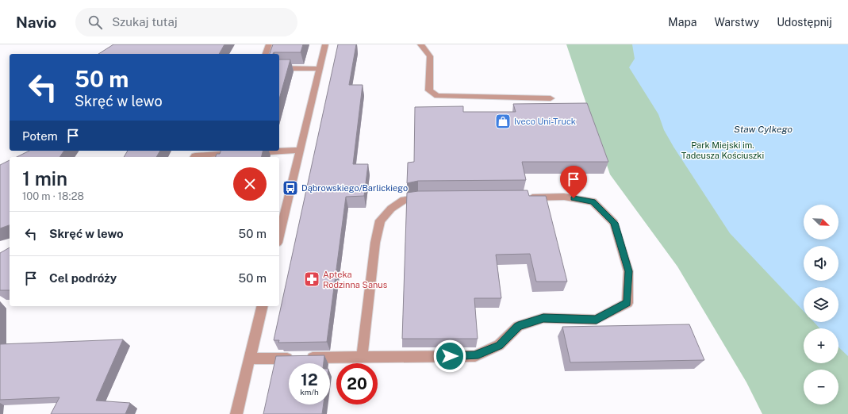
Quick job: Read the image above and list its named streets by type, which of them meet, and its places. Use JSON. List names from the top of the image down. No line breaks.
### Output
{"water":["Staw Cylkego"],"parks":["Park Miejski im. Tadeusza Kościuszki"],"places":{"shop":["Iveco Uni-Truck"],"bus stop":["Dąbrowskiego/Barlickiego"],"pharmacy":["Apteka Rodzinna Sanus"]},"north":"bottom right","page":{"header":"Navio","search":"Szukaj tutaj","nav":["Mapa","Warstwy","Udostępnij"],"turn":["50 m","Skręć w lewo"],"then":"Potem","heading":["1 min","100 m · 18:28"],"map_buttons":["+","−"],"list":[{"name":"Skręć w lewo","value":"50 m"},{"name":"Cel podróży","value":"50 m"}],"speed":"12 km/h","limit":"20"}}
